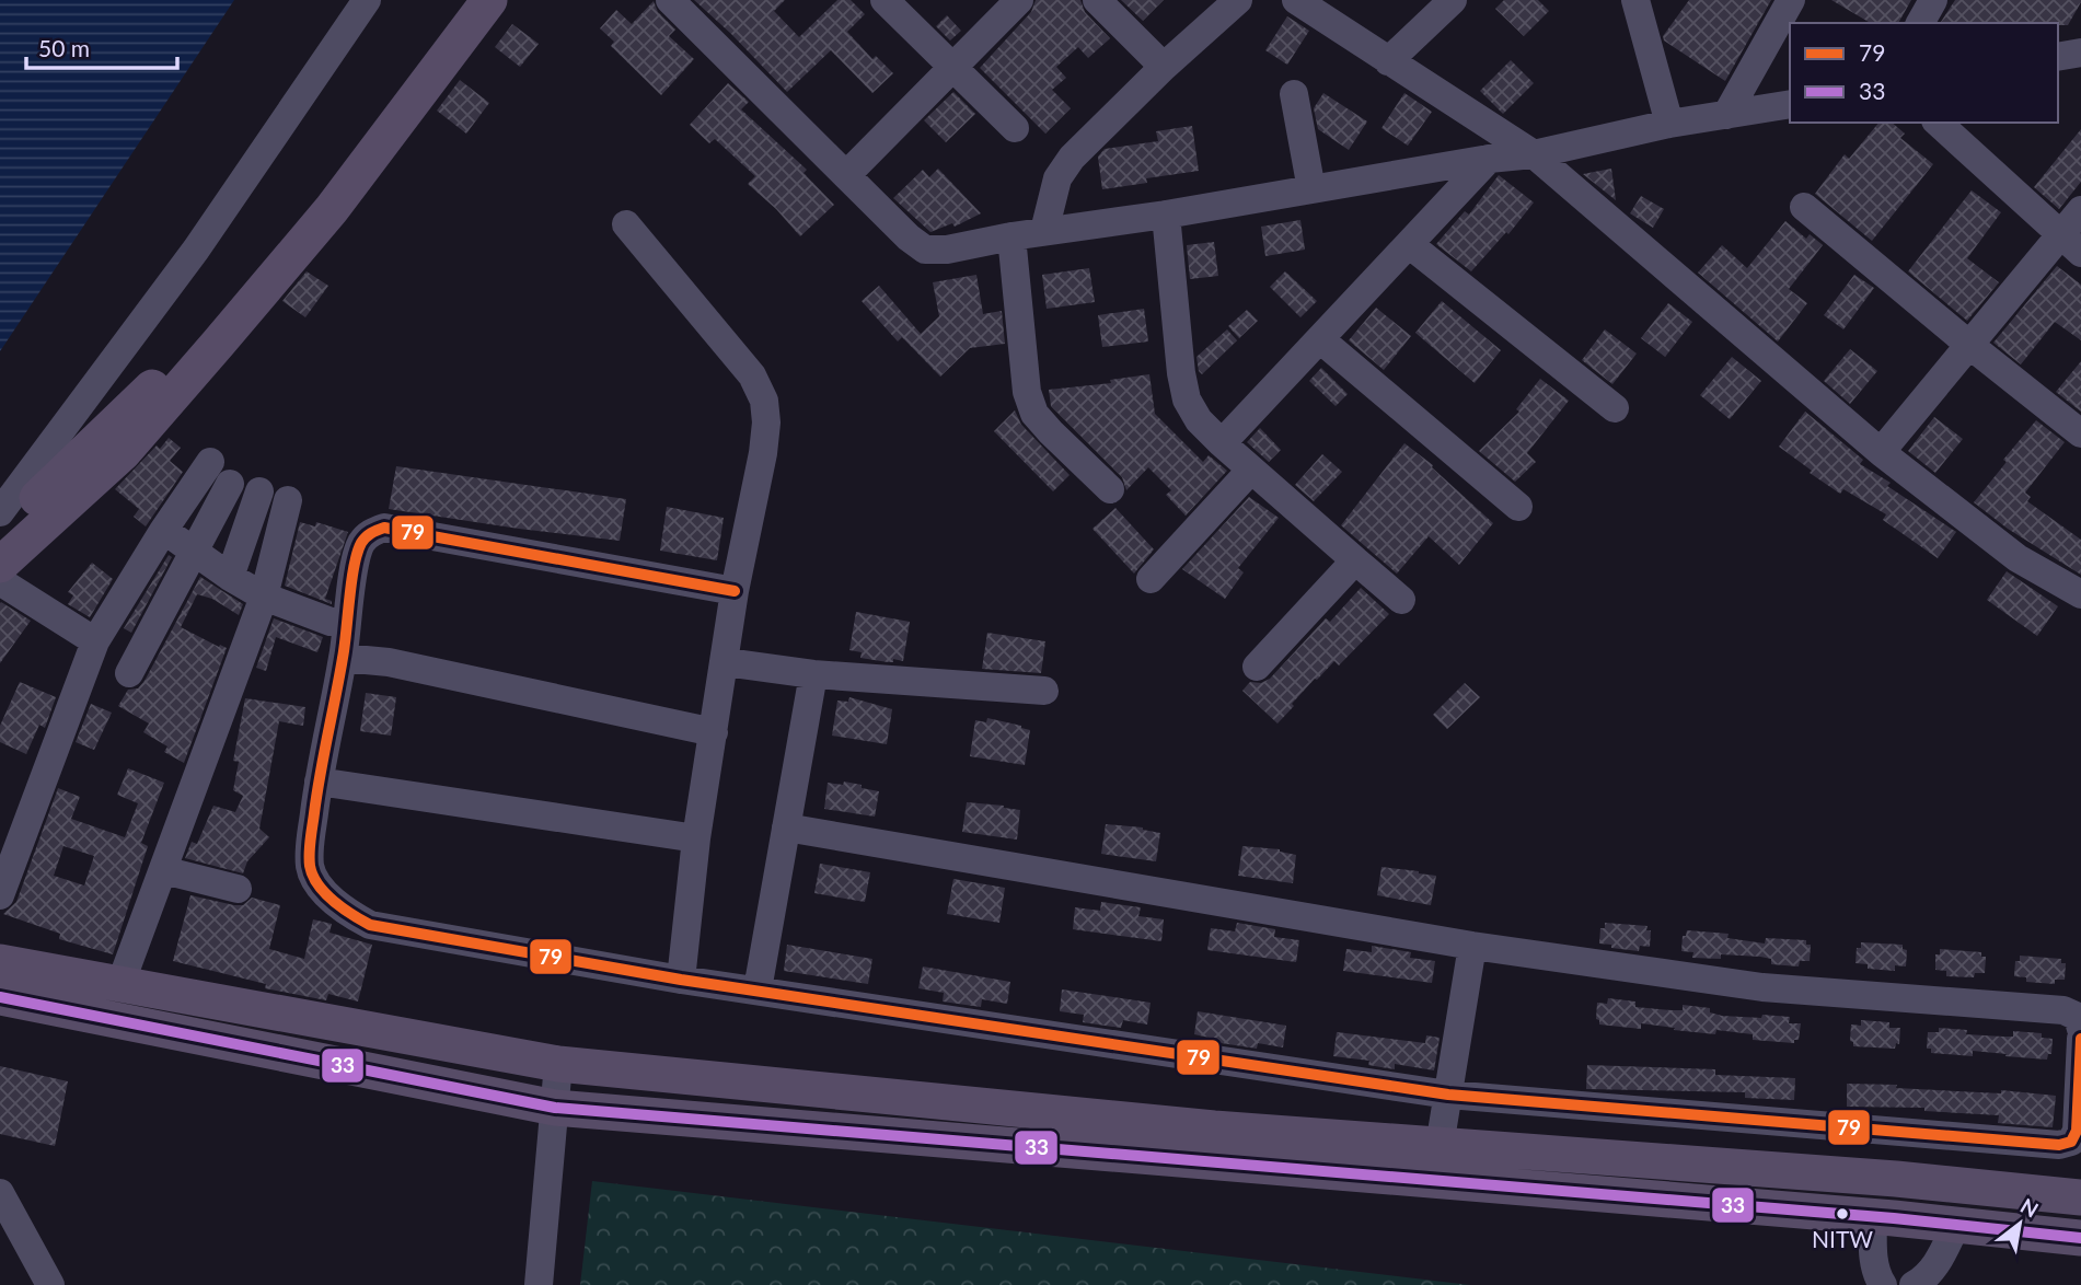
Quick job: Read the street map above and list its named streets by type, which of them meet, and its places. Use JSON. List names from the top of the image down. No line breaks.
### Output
{"places":["NITW"],"lines":["transit line 79","transit line 33"],"legend":["79","33"],"scale_bar":"50 m","north":"top right"}
